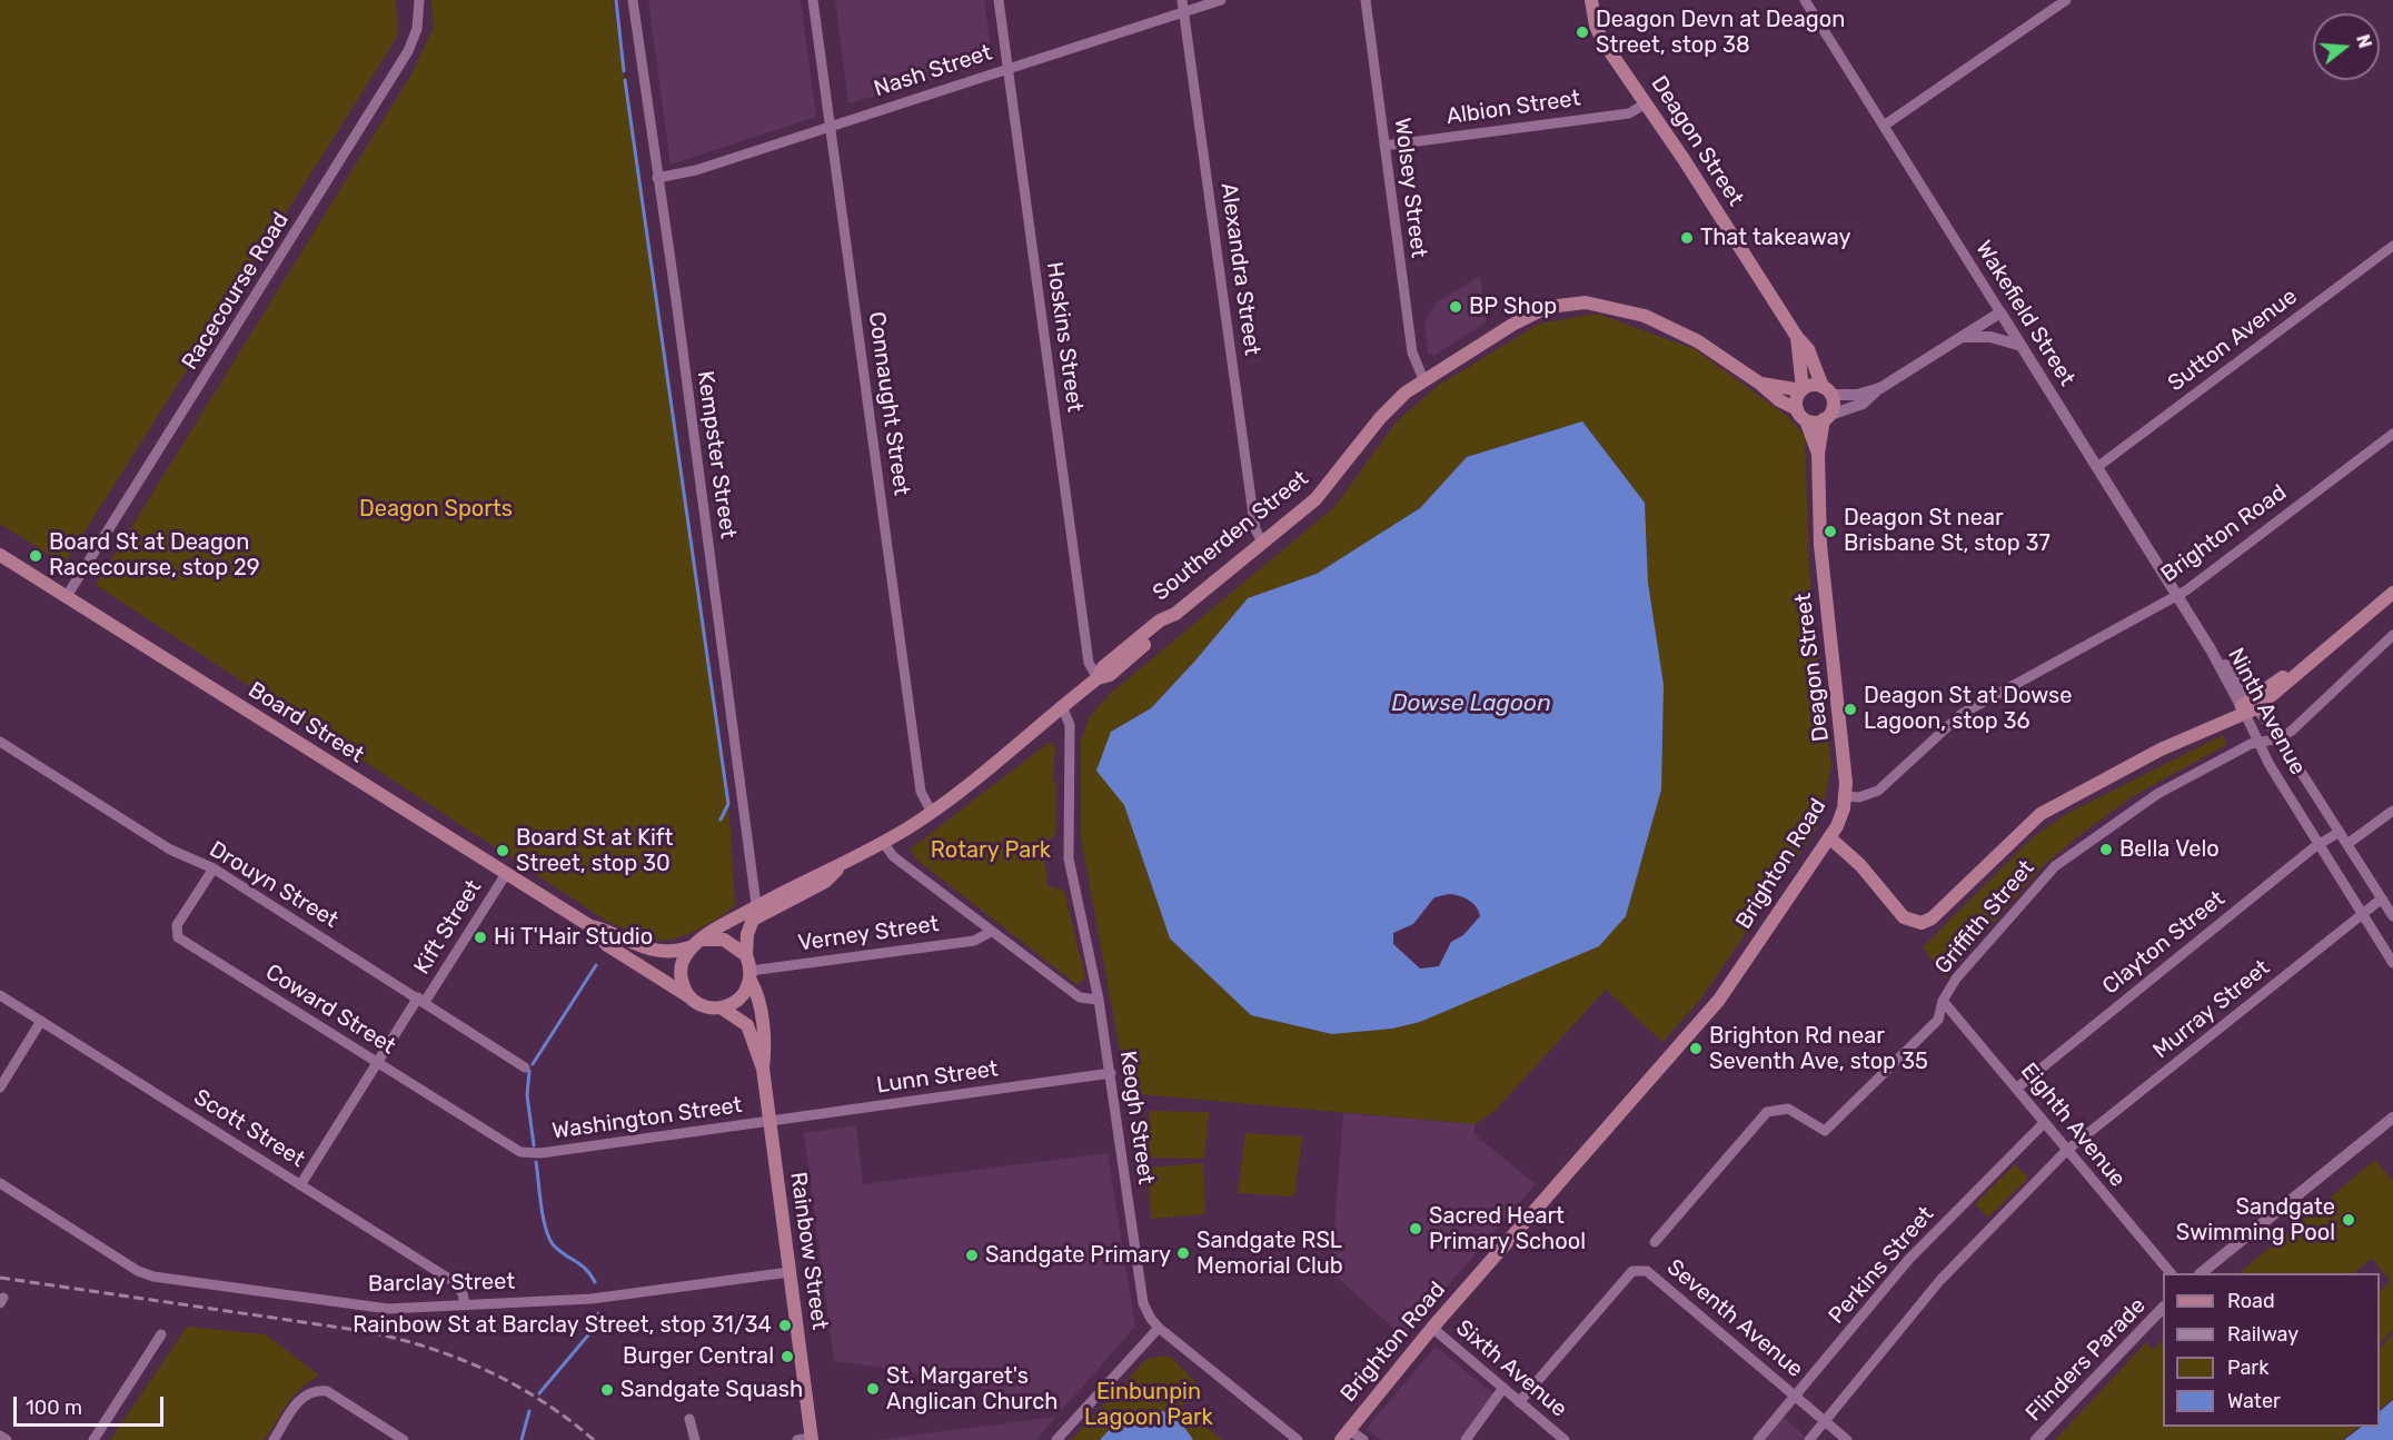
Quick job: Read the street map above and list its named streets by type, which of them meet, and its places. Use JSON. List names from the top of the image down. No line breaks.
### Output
{"streets":{"main road":["Deagon Street","Brighton Road","Southerden Street","Board Street","Rainbow Street"],"street":["Nash Street","Albion Street","Wolsey Street","Alexandra Street","Racecourse Road","Wakefield Street","Hoskins Street","Sutton Avenue","Connaught Street","Kempster Street","Ninth Avenue","Drouyn Street","Griffith Street","Kift Street","Verney Street","Clayton Street","Coward Street","Murray Street","Lunn Street","Keogh Street","Washington Street","Eighth Avenue","Scott Street","Perkins Street","Barclay Street","Seventh Avenue","Flinders Parade","Sixth Avenue"]},"crossings":[["Nash Street","Alexandra Street"],["Nash Street","Hoskins Street"],["Nash Street","Connaught Street"],["Nash Street","Kempster Street"],["Albion Street","Deagon Street"],["Albion Street","Wolsey Street"],["Deagon Street","Brighton Road"],["Deagon Street","Southerden Street"],["Wolsey Street","Southerden Street"],["Alexandra Street","Southerden Street"],["Racecourse Road","Board Street"],["Wakefield Street","Sutton Avenue"],["Wakefield Street","Brighton Road"],["Wakefield Street","Ninth Avenue"],["Hoskins Street","Southerden Street"],["Connaught Street","Southerden Street"],["Kempster Street","Southerden Street"],["Brighton Road","Sixth Avenue"],["Southerden Street","Board Street"],["Southerden Street","Verney Street"],["Southerden Street","Rainbow Street"],["Ninth Avenue","Griffith Street"],["Ninth Avenue","Clayton Street"],["Ninth Avenue","Murray Street"],["Board Street","Kift Street"],["Board Street","Verney Street"],["Board Street","Rainbow Street"],["Drouyn Street","Kift Street"],["Drouyn Street","Coward Street"],["Griffith Street","Eighth Avenue"],["Kift Street","Coward Street"],["Kift Street","Scott Street"],["Verney Street","Rainbow Street"],["Clayton Street","Eighth Avenue"],["Coward Street","Washington Street"],["Murray Street","Eighth Avenue"],["Lunn Street","Keogh Street"],["Lunn Street","Washington Street"],["Lunn Street","Rainbow Street"],["Washington Street","Rainbow Street"],["Eighth Avenue","Perkins Street"],["Scott Street","Barclay Street"],["Rainbow Street","Barclay Street"],["Perkins Street","Seventh Avenue"],["Seventh Avenue","Sixth Avenue"]],"water":["Dowse Lagoon"],"parks":["Deagon Sports","Rotary Park","Einbunpin Lagoon Park"],"places":["Deagon Devn at Deagon Street, stop 38","That takeaway","BP Shop","Deagon St near Brisbane St, stop 37","Board St at Deagon Racecourse, stop 29","Deagon St at Dowse Lagoon, stop 36","Bella Velo","Board St at Kift Street, stop 30","Hi T'Hair Studio","Brighton Rd near Seventh Ave, stop 35","Sandgate Swimming Pool","Sacred Heart Primary School","Sandgate RSL Memorial Club","Sandgate Primary","Rainbow St at Barclay Street, stop 31/34","Burger Central","St. Margaret's Anglican Church","Sandgate Squash"],"legend":["Road","Railway","Park","Water"],"scale_bar":"100 m","north":"right"}
